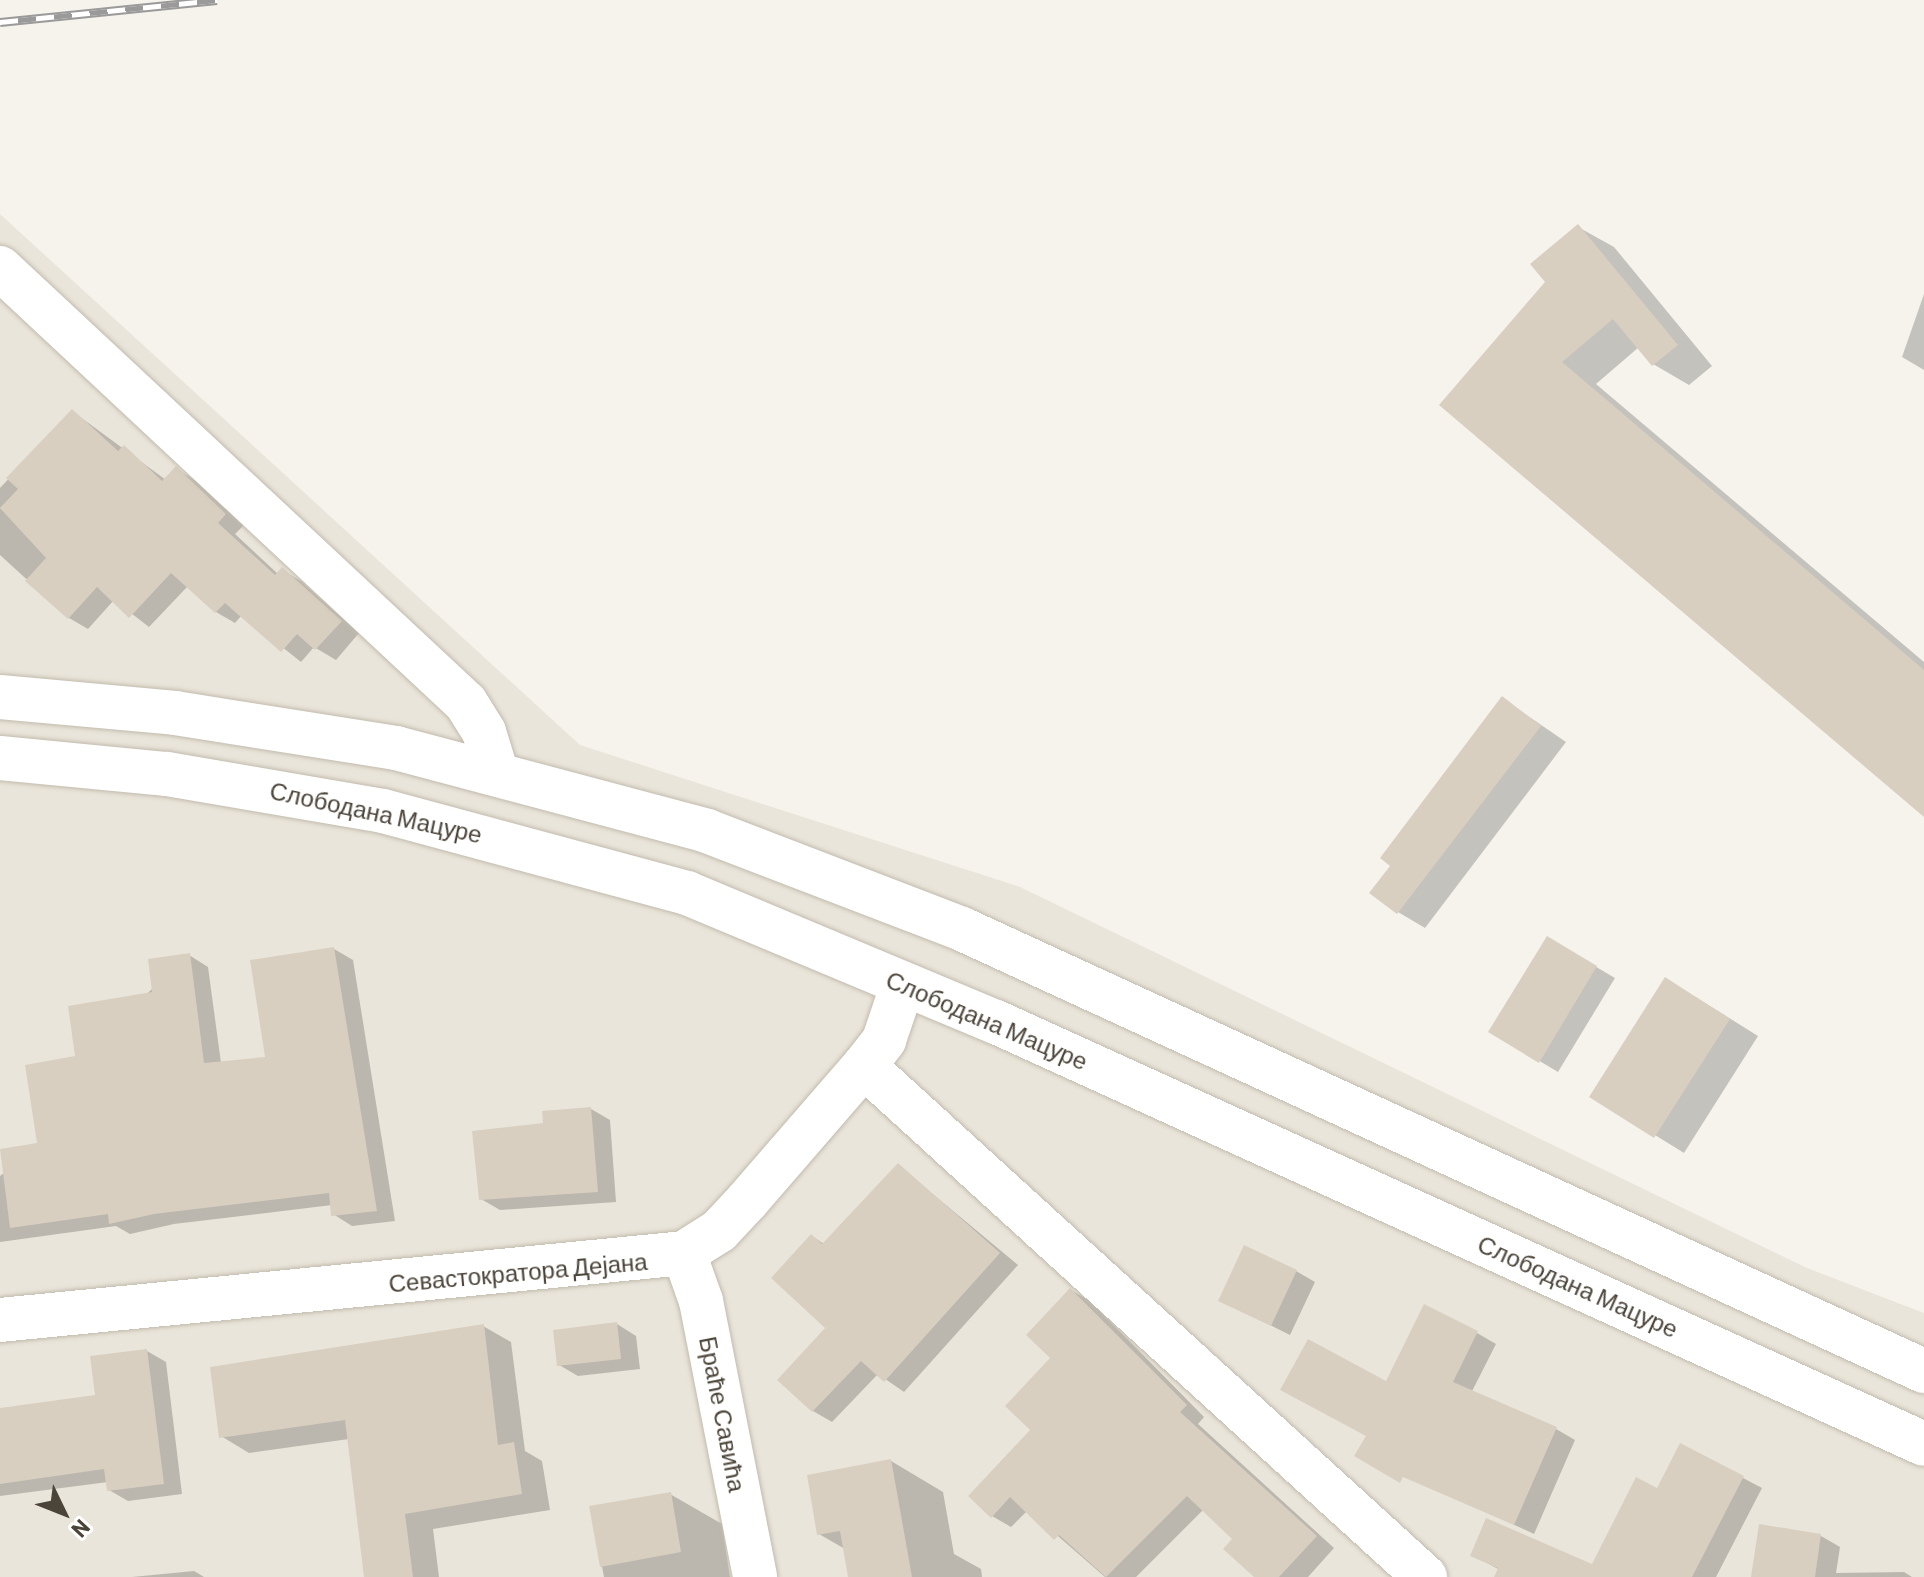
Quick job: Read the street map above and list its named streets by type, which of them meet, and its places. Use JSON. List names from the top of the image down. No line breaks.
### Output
{"streets":{"street":["Слободана Мацуре","Севастократора Дејана","Браће Савића"]},"crossings":[["Севастократора Дејана","Браће Савића"]],"north":"bottom right"}
